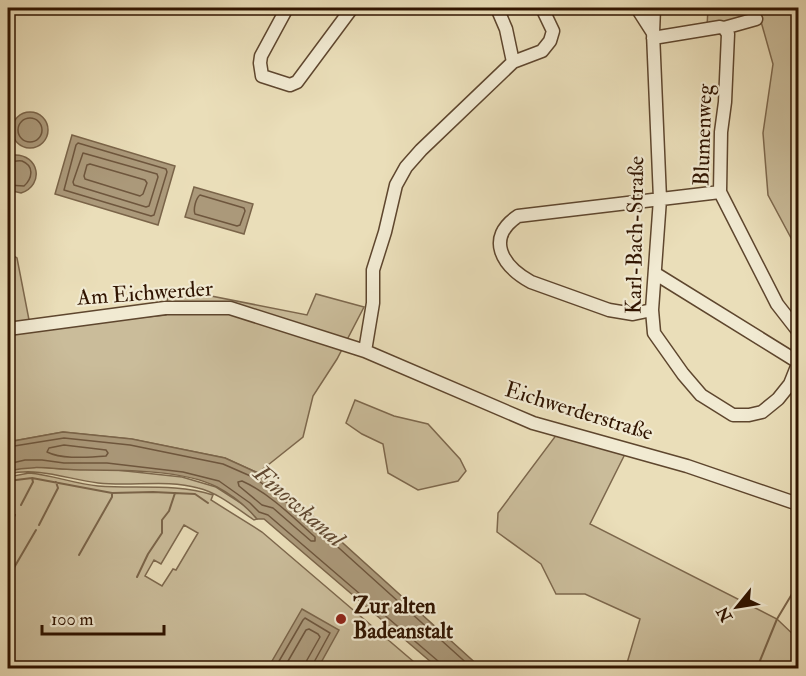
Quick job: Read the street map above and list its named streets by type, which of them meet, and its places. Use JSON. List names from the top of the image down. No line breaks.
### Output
{"streets":{"street":["Blumenweg","Karl-Bach-Straße","Am Eichwerder","Eichwerderstraße"]},"crossings":[["Am Eichwerder","Eichwerderstraße"]],"water":["Finowkanal"],"places":["Zur alten Badeanstalt"],"scale_bar":"100 m","north":"bottom left"}
